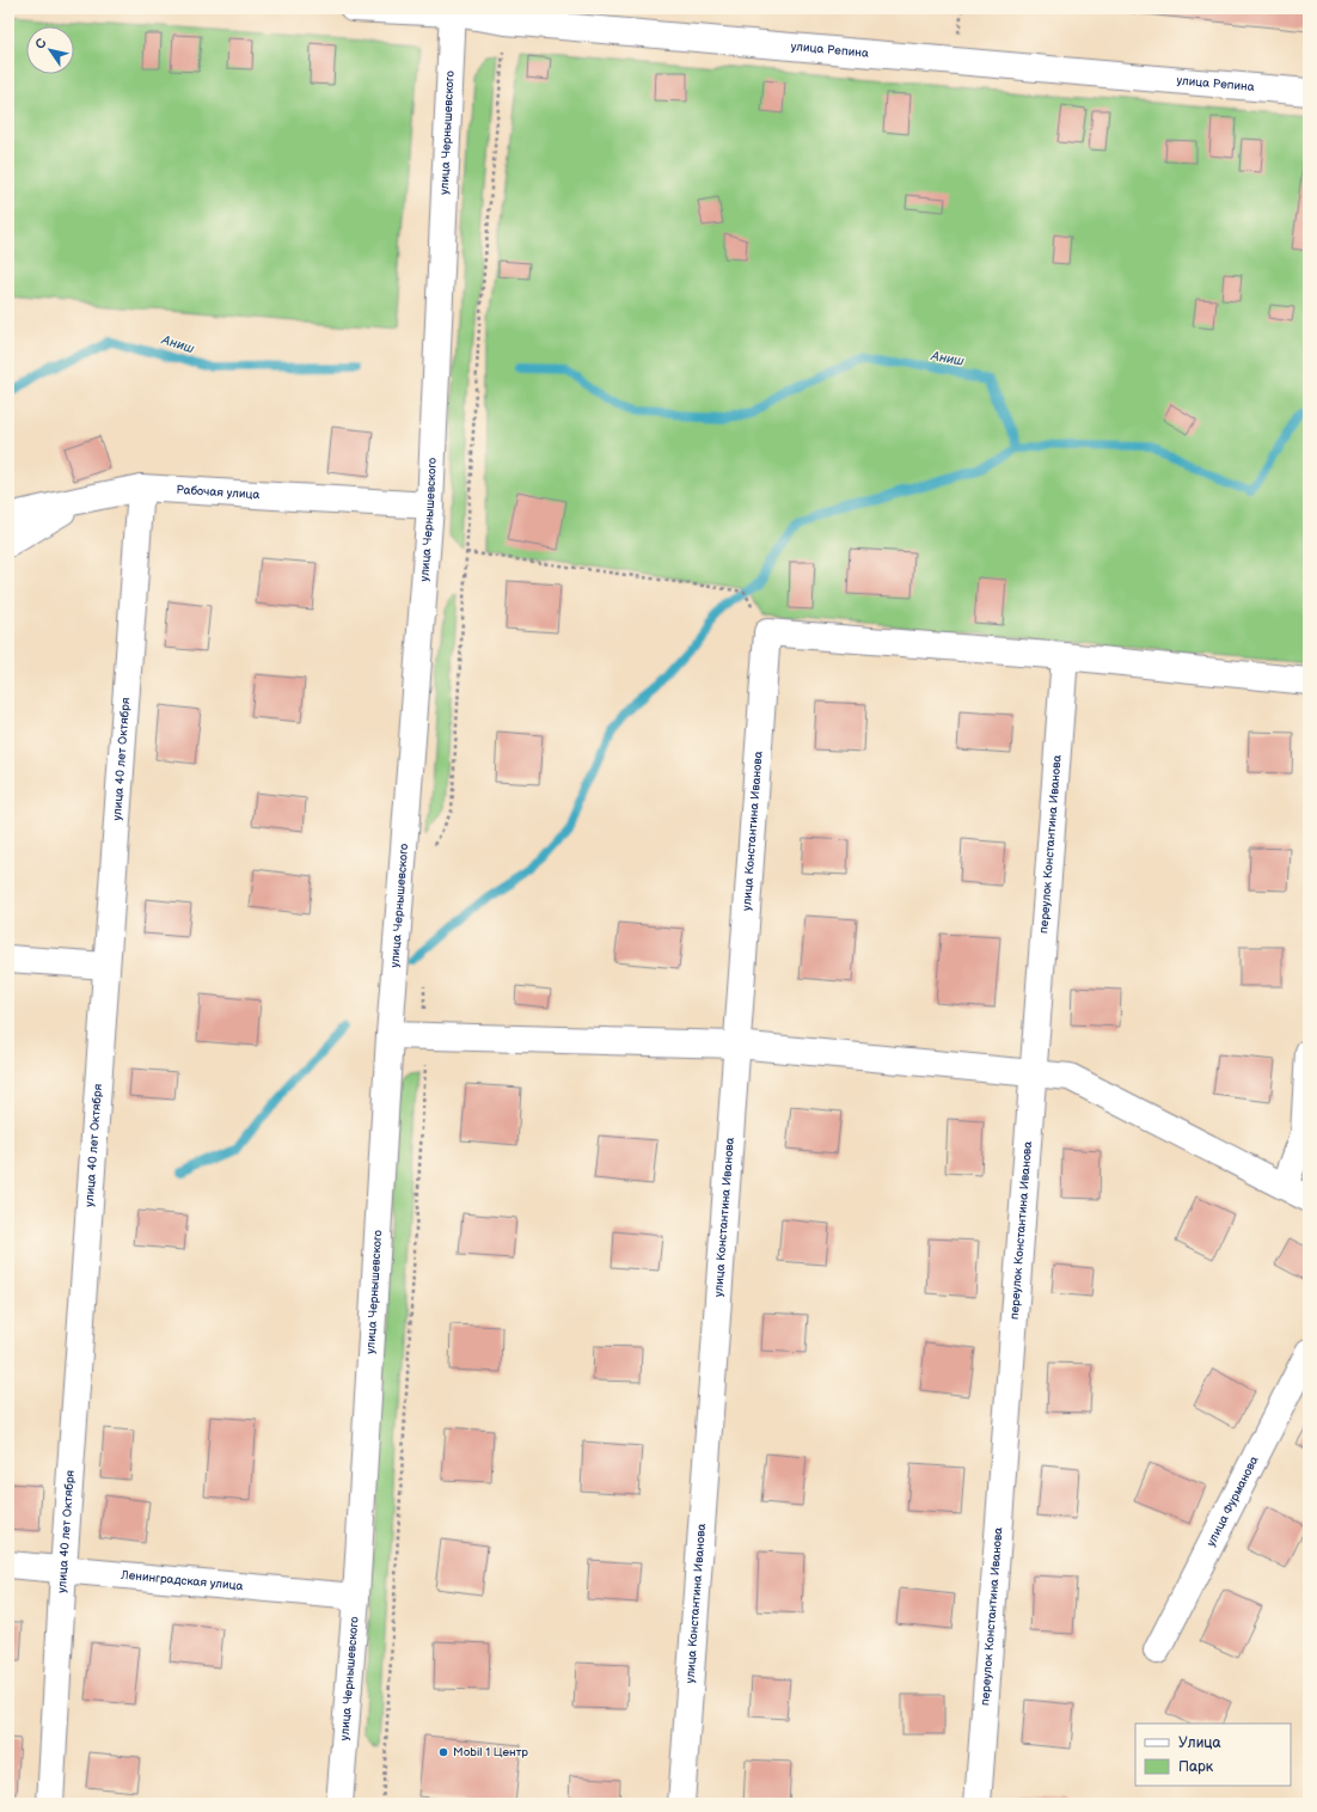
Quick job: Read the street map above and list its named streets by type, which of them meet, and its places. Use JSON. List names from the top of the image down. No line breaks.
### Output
{"streets":{"street":["улица Репина","улица Чернышевского","Рабочая улица","улица 40 лет Октября","улица Константина Иванова","переулок Константина Иванова","улица Фурманова","Ленинградская улица"]},"crossings":[["улица Репина","улица Чернышевского"],["улица Чернышевского","Рабочая улица"],["улица Чернышевского","Ленинградская улица"],["Рабочая улица","улица 40 лет Октября"],["улица 40 лет Октября","Ленинградская улица"],["улица Константина Иванова","переулок Константина Иванова"]],"water":["Аниш"],"places":["Mobil 1 Центр"],"legend":["Улица","Парк"],"north":"top left"}
